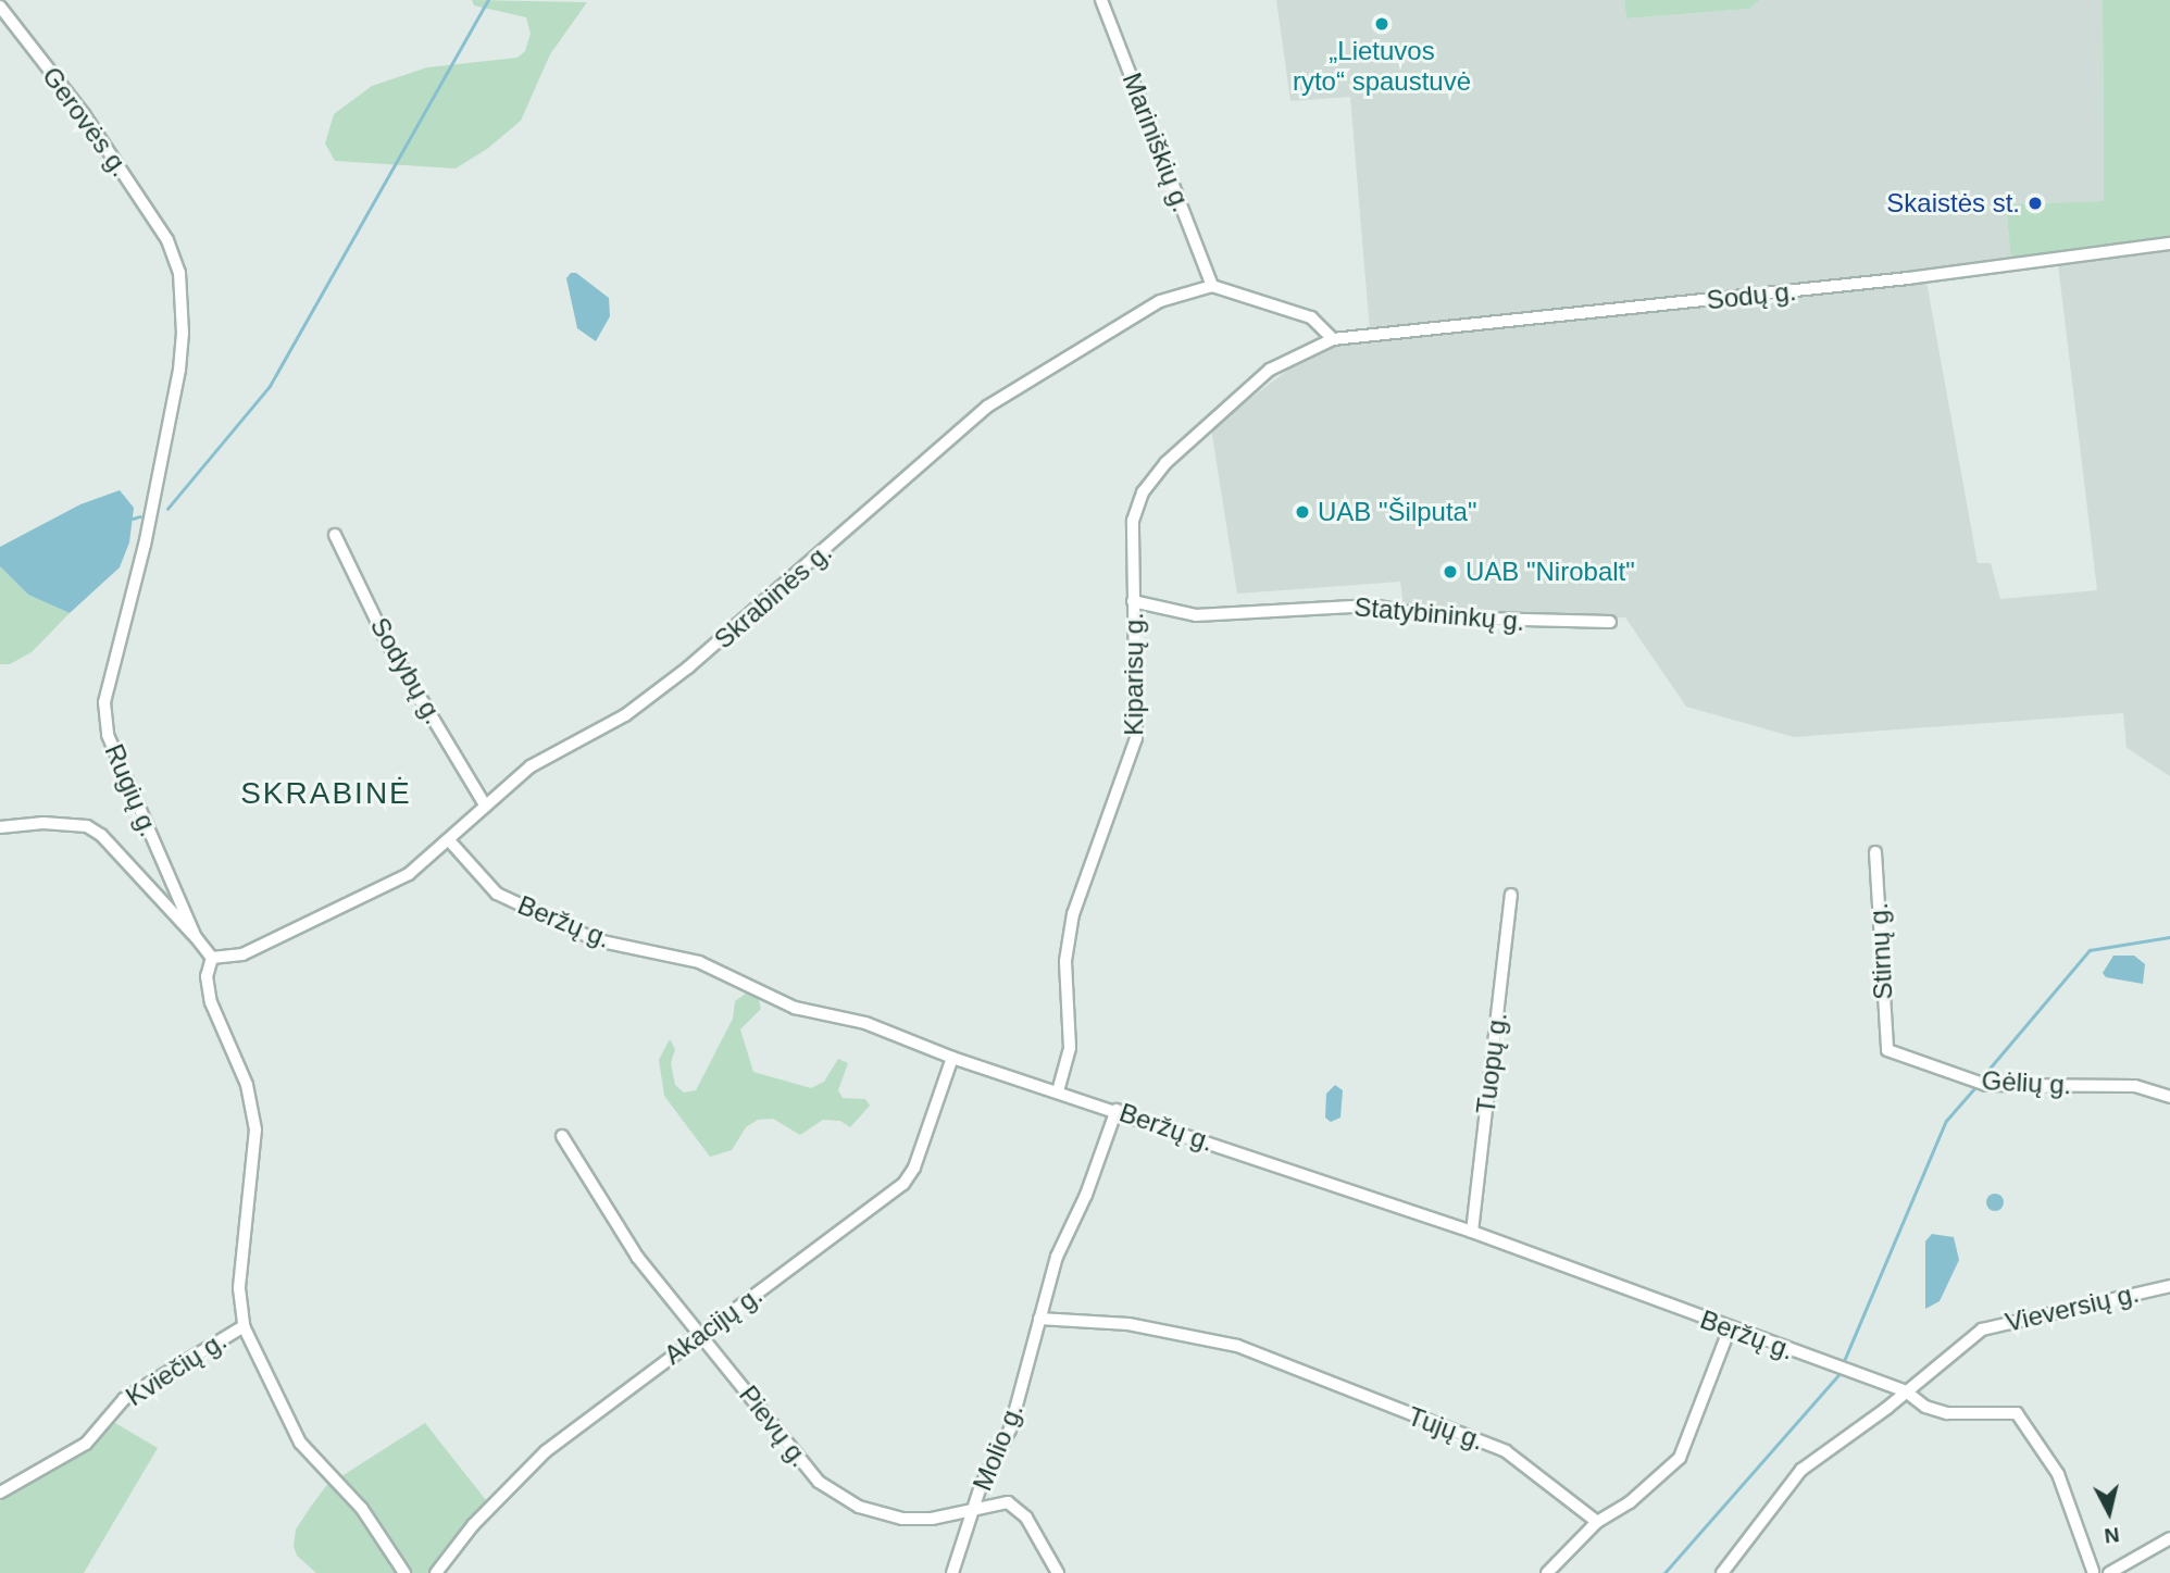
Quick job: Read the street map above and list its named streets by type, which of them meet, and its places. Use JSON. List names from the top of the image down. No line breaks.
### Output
{"streets":{"street":["Gerovės g.","Mariniškių g.","Sodų g.","Skrabinės g.","Statybininkų g.","Sodybų g.","Kiparisų g.","Rugių g.","Beržų g.","Stirnų g.","Tuopų g.","Gėlių g.","Vieversių g.","Akacijų g.","Kviečių g.","Pievų g.","Tujų g.","Molio g."]},"crossings":[["Gerovės g.","Rugių g."],["Mariniškių g.","Skrabinės g."],["Sodų g.","Kiparisų g."],["Skrabinės g.","Sodybų g."],["Skrabinės g.","Rugių g."],["Skrabinės g.","Beržų g."],["Statybininkų g.","Kiparisų g."],["Kiparisų g.","Beržų g."],["Beržų g.","Tuopų g."],["Beržų g.","Vieversių g."],["Beržų g.","Akacijų g."],["Beržų g.","Molio g."],["Stirnų g.","Gėlių g."],["Akacijų g.","Pievų g."],["Pievų g.","Molio g."],["Tujų g.","Molio g."]],"districts":["SKRABINĖ"],"places":["„Lietuvos ryto“ spaustuvė","Skaistės st.","UAB \"Šilputa\"","UAB \"Nirobalt\""],"north":"bottom"}
